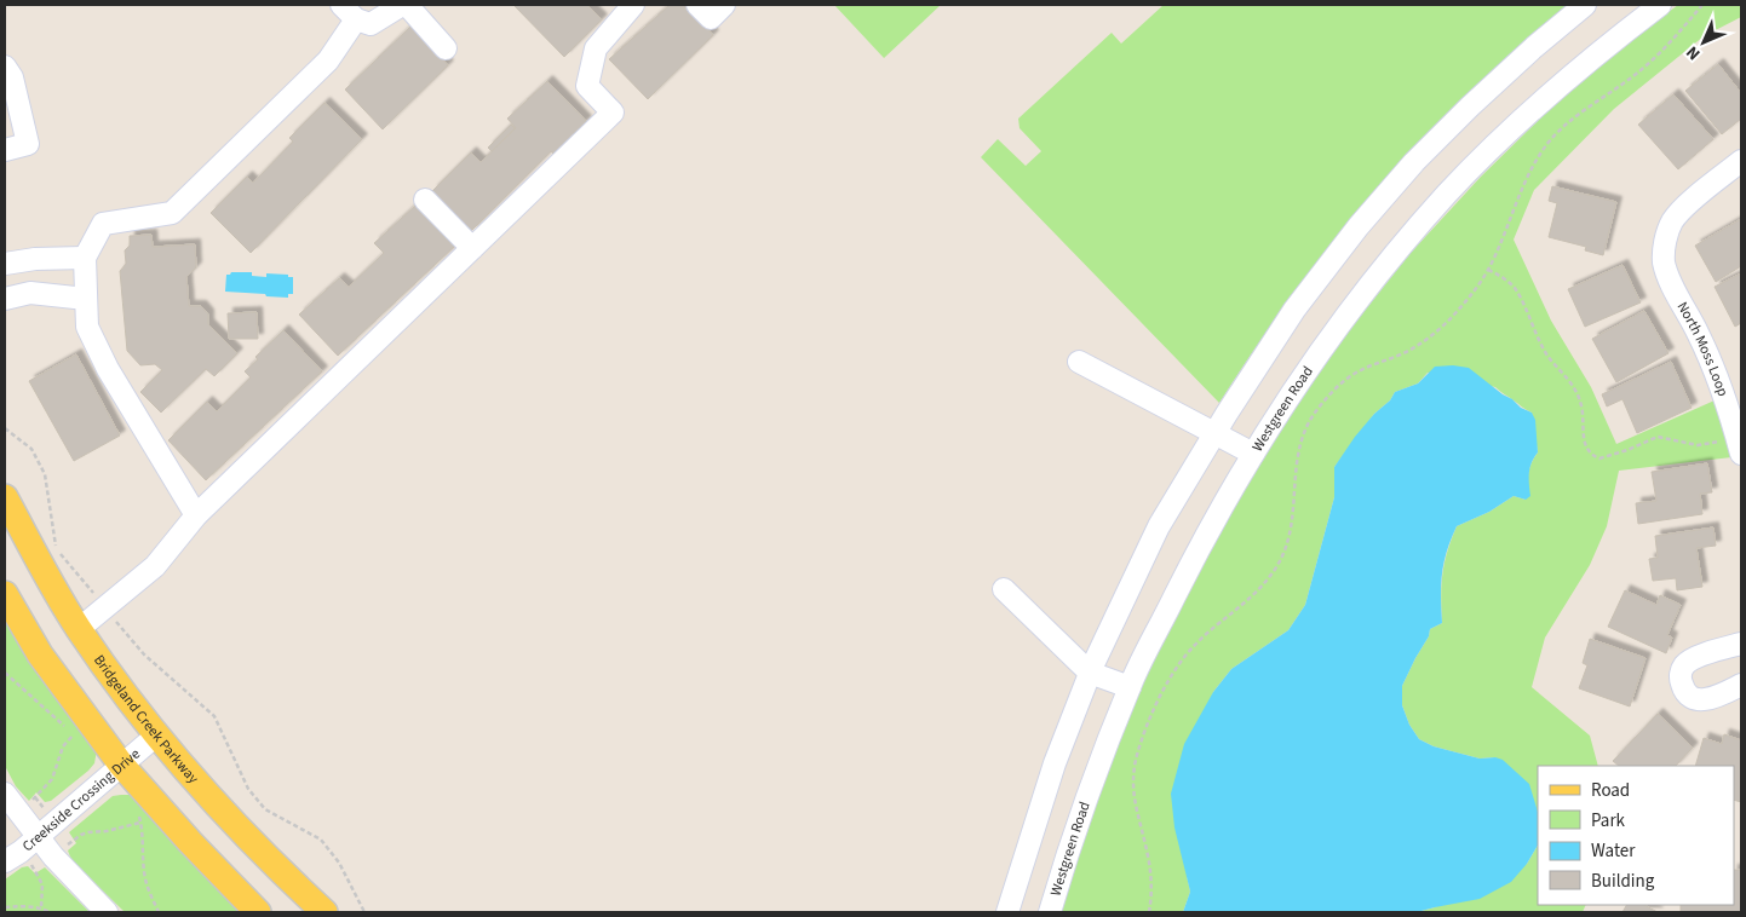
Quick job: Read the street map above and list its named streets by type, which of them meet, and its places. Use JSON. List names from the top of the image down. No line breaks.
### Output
{"streets":{"main road":["Bridgeland Creek Parkway"],"street":["North Moss Loop","Westgreen Road","Creekside Crossing Drive"]},"crossings":[["Bridgeland Creek Parkway","Creekside Crossing Drive"]],"legend":["Road","Park","Water","Building"],"north":"bottom left"}
